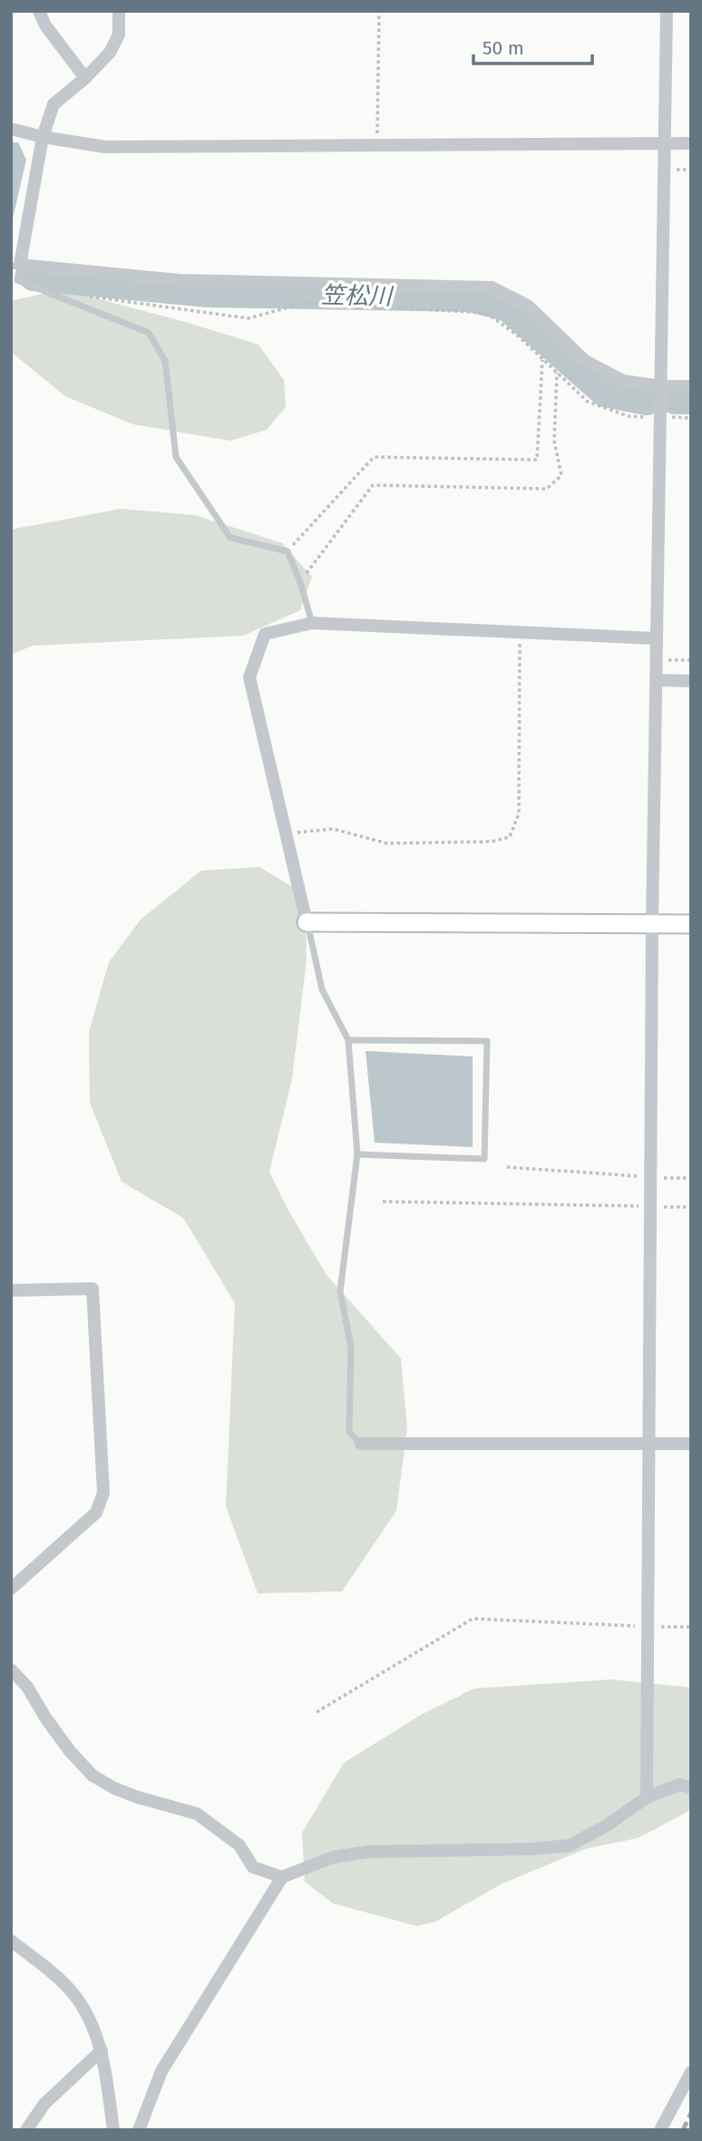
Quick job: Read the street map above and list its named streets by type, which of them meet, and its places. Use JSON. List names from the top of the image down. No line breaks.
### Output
{"water":["笠松川"],"scale_bar":"50 m"}
